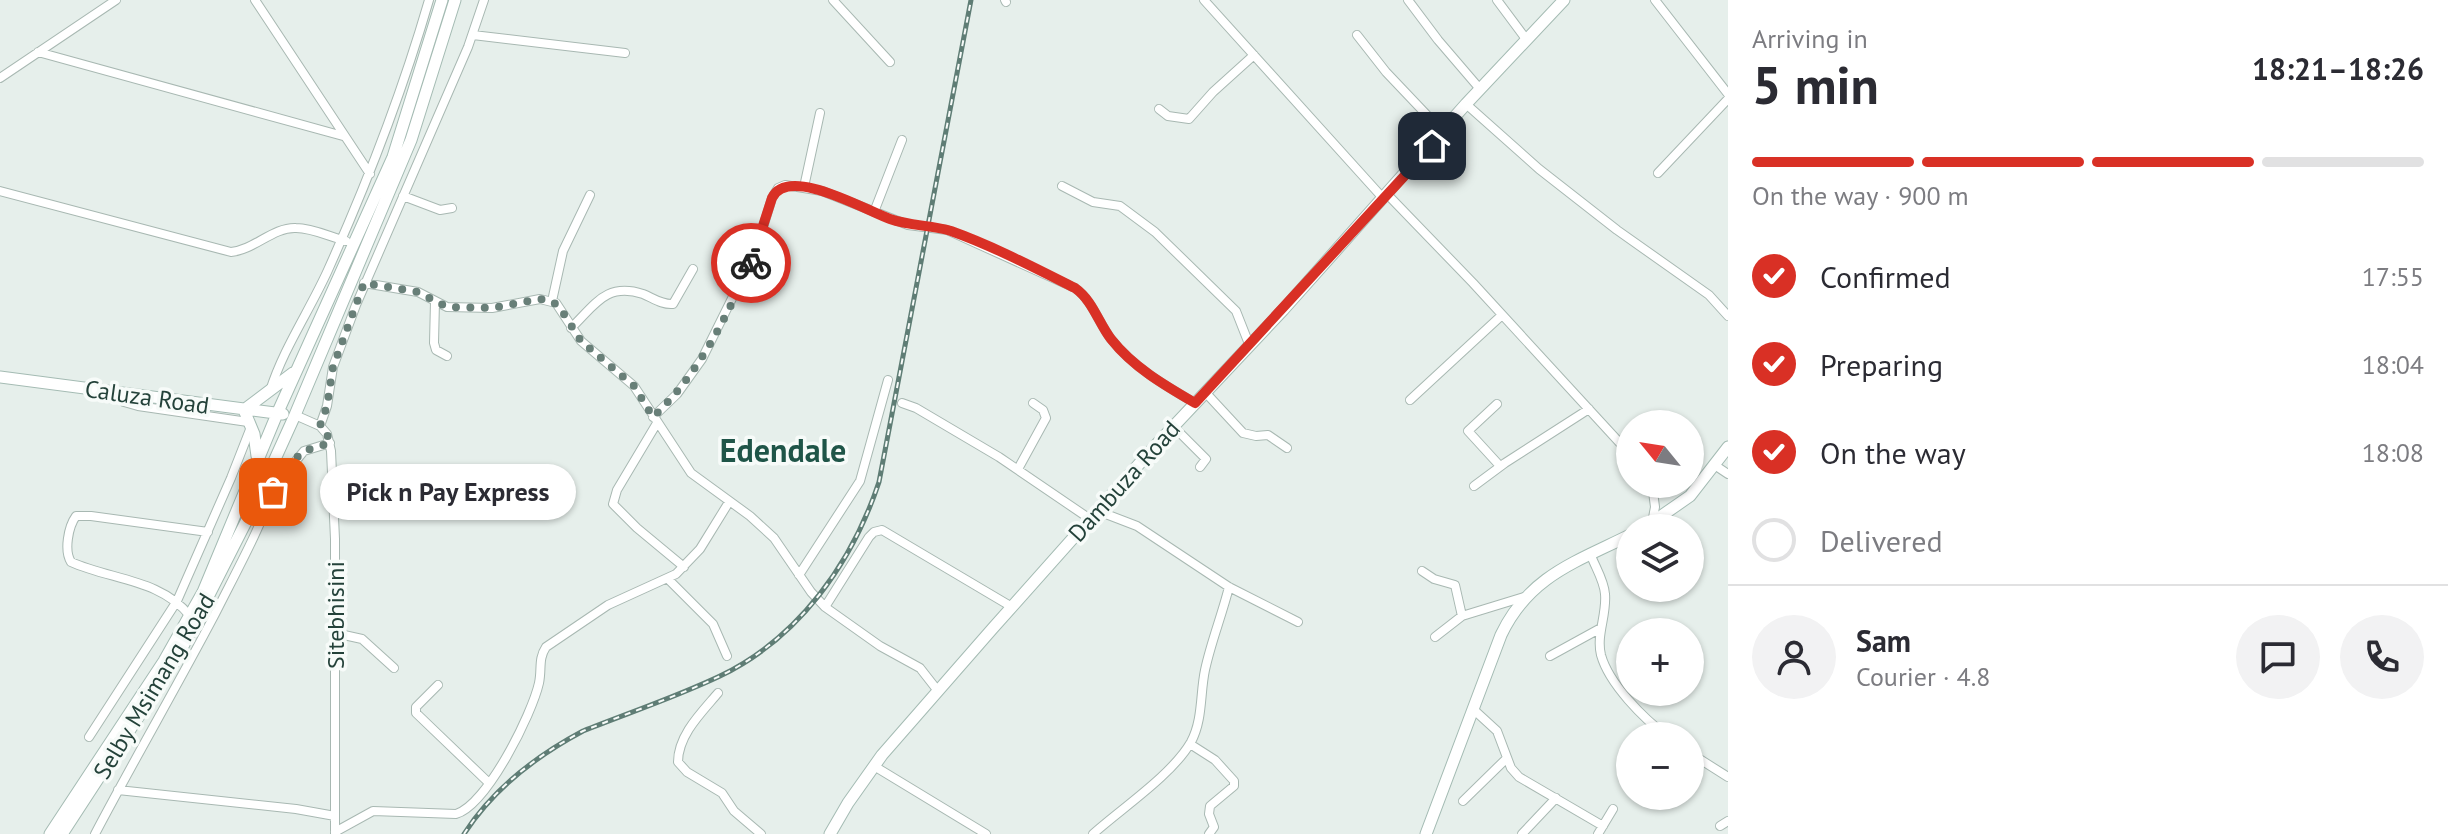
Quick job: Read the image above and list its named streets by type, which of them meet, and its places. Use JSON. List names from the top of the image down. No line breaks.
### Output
{"streets":{"main road":["Caluza Road","Dambuza Road","Selby Msimang Road"],"street":["Sitebhisini"]},"crossings":[["Caluza Road","Selby Msimang Road"]],"districts":["Edendale"],"places":["Pick n Pay Express"],"north":"top left","page":{"heading":["5 min","Arriving in","18:21–18:26"],"panel":["Sam","Courier · 4.8"],"bar":"On the way · 900 m","list":[["Confirmed","17:55"],["Preparing","18:04"],["On the way","18:08"],"Delivered"],"map_buttons":["+","−"],"bubble":"Pick n Pay Express"}}
